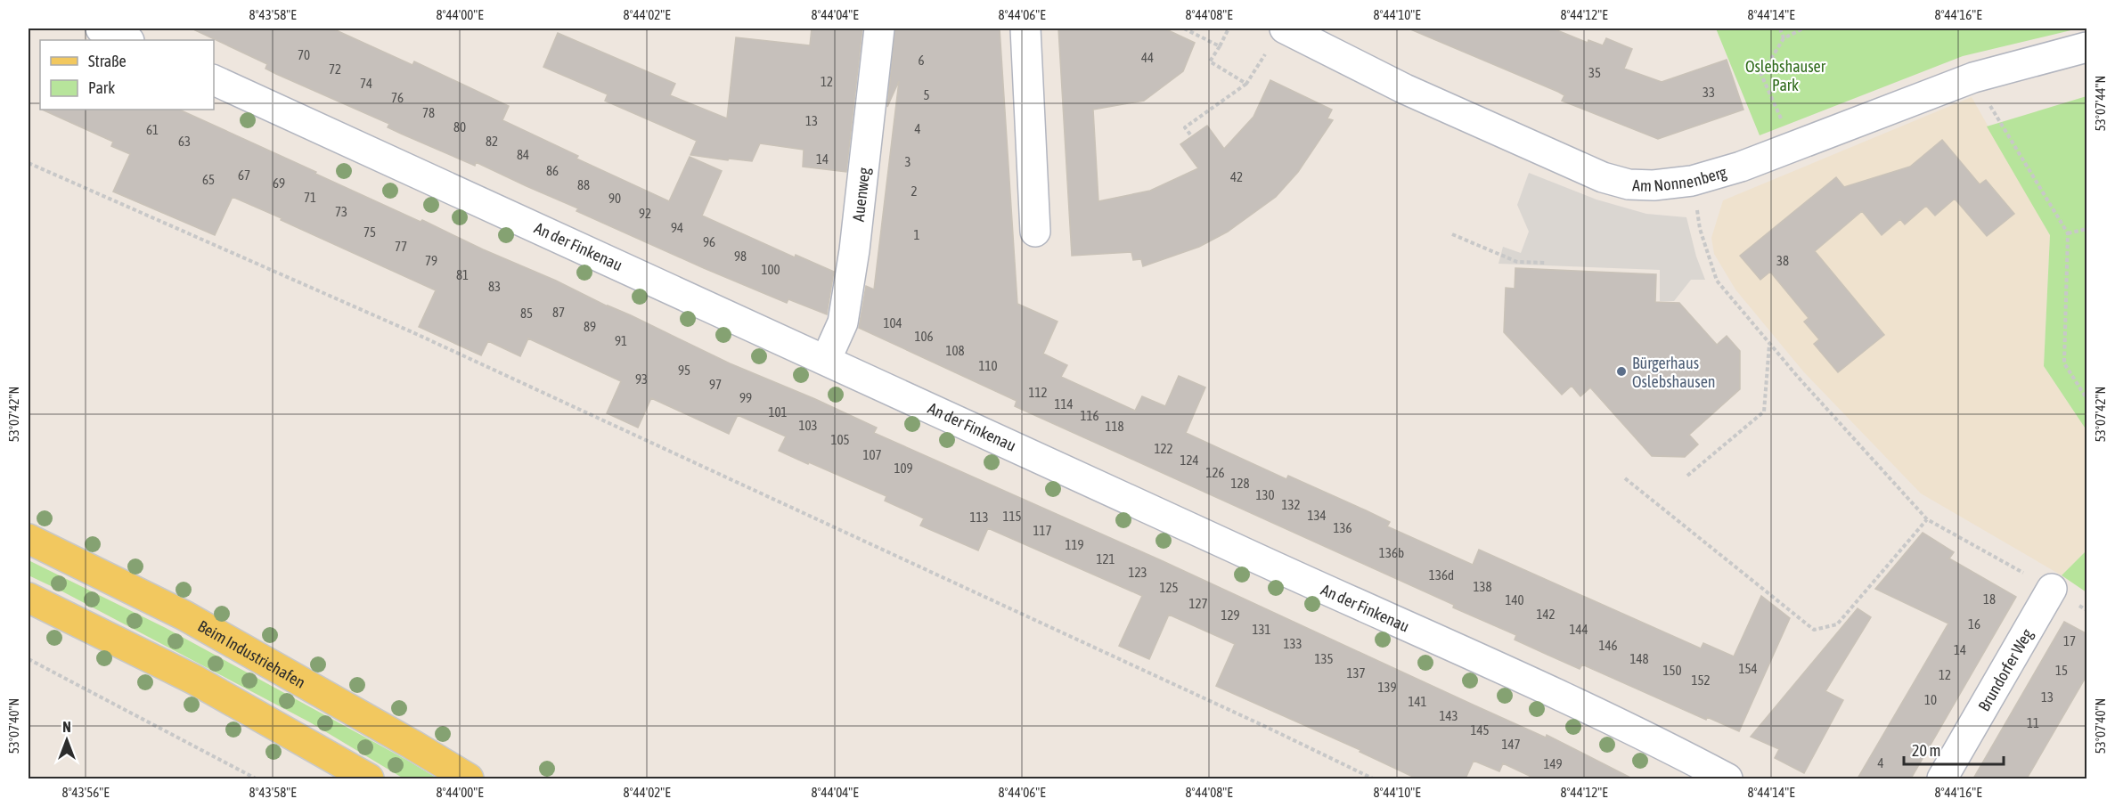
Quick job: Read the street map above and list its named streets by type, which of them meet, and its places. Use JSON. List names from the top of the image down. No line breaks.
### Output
{"streets":{"main road":["Beim Industriehafen"],"street":["Am Nonnenberg","Auenweg","An der Finkenau","Brundorfer Weg"]},"crossings":[["Auenweg","An der Finkenau"]],"parks":["Oslebshauser Park"],"places":["Bürgerhaus Oslebshausen"],"house_numbers":["70","44","6","72","35","12","74","33","5","76","78","13","80","4","61","63","82","84","14","3","86","67","42","65","69","88","2","71","90","73","92","94","75","1","96","77","98","79","38","100","81","83","87","85","104","89","106","91","108","110","95","93","97","112","99","114","101","116","103","118","105","122","107","124","109","126","128","130","132","134","115","113","136","117","119","136b","121","123","136d","138","125","18","140","127","142","129","16","131","144","17","133","146","14","135","148","154","150","15","137","12","152","139","13","10","141","143","11","145","147","4","149"],"legend":["Straße","Park"],"scale_bar":"20 m","north":"top","coordinates":["8°43'58\"E","8°44'00\"E","8°44'02\"E","8°44'04\"E","8°44'06\"E","8°44'08\"E","8°44'10\"E","8°44'12\"E","8°44'14\"E","8°44'16\"E","53°07'44\"N","53°07'42\"N","53°07'40\"N","8°43'56\"E"]}
